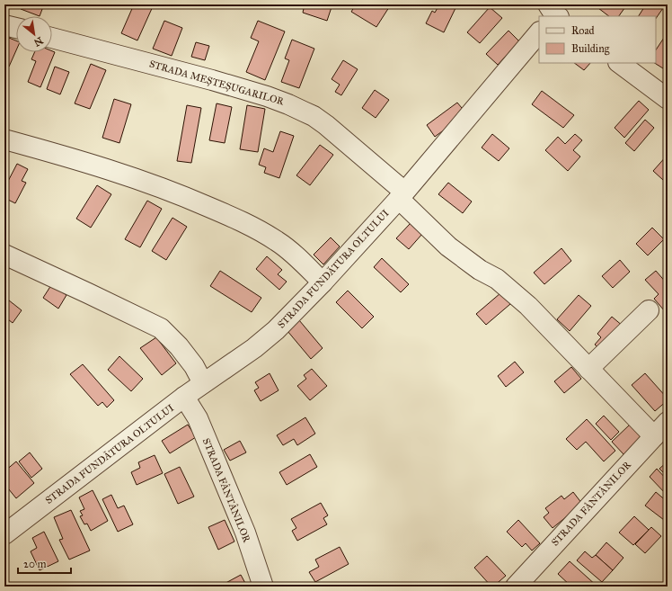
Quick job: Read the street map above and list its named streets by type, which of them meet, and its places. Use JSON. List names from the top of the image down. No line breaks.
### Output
{"streets":{"street":["STRADA MEȘTEȘUGARILOR","STRADA FUNDĂTURA OLTULUI","STRADA FÂNTÂNILOR"]},"crossings":[["STRADA MEȘTEȘUGARILOR","STRADA FUNDĂTURA OLTULUI"],["STRADA MEȘTEȘUGARILOR","STRADA FÂNTÂNILOR"],["STRADA FUNDĂTURA OLTULUI","STRADA FÂNTÂNILOR"]],"legend":["Road","Building"],"scale_bar":"20 m","north":"bottom right"}
